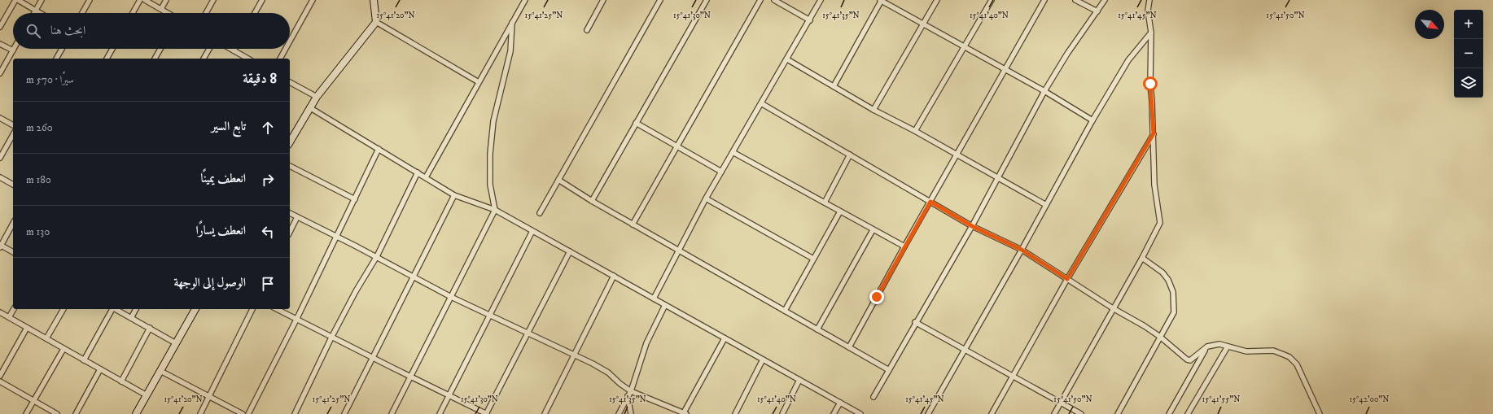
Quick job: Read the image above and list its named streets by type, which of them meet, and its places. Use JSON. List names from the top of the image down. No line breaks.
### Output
{"north":"bottom right","page":{"map_buttons":["+","−"],"search":"ابحث هنا","heading":["8 دقيقة","سيرًا · 570 m"],"list":[["تابع السير","260 m"],["انعطف يمينًا","180 m"],["انعطف يسارًا","130 m"],"الوصول إلى الوجهة"]},"coordinates":["15°41'20\"N","15°41'25\"N","15°41'30\"N","15°41'35\"N","15°41'40\"N","15°41'45\"N","15°41'50\"N","15°41'55\"N","15°42'00\"N"]}
